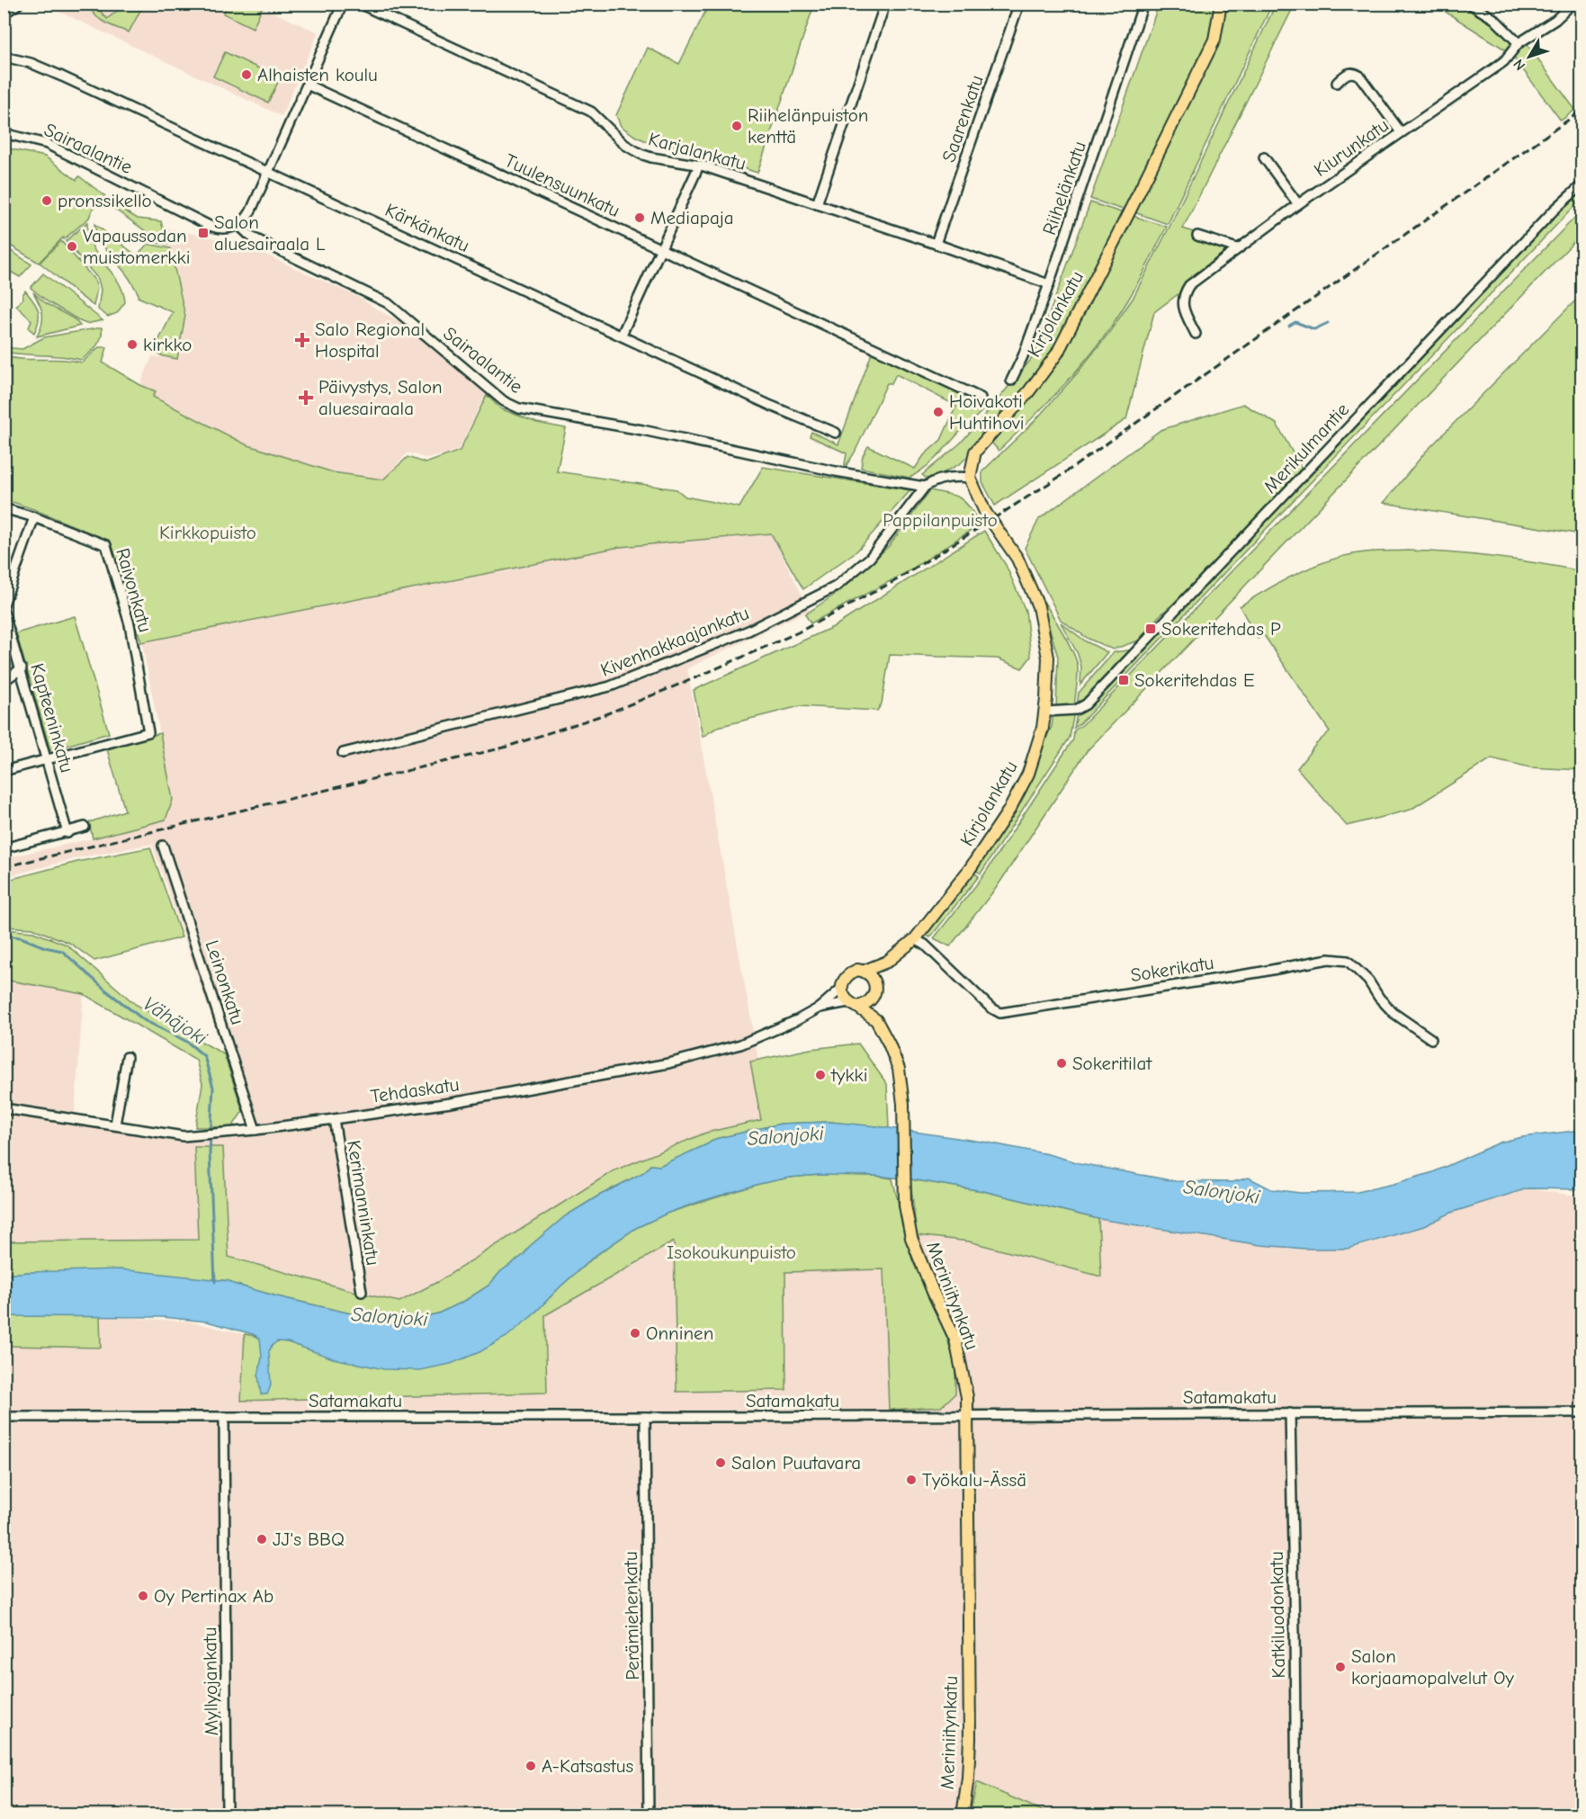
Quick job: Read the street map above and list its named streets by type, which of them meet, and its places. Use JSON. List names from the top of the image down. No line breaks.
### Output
{"streets":{"main road":["Kirjolankatu","Meriniitynkatu"],"street":["Saarenkatu","Kiurunkatu","Sairaalantie","Karjalankatu","Tuulensuunkatu","Riihelänkatu","Kärkänkatu","Merikulmantie","Raivonkatu","Kivenhakkaajankatu","Kapteeninkatu","Sokerikatu","Leinonkatu","Tehdaskatu","Kerimanninkatu","Satamakatu","Katkiluodonkatu","Perämiehenkatu","Myllyojankatu"]},"crossings":[["Saarenkatu","Karjalankatu"],["Sairaalantie","Kivenhakkaajankatu"],["Karjalankatu","Riihelänkatu"],["Kirjolankatu","Merikulmantie"],["Kirjolankatu","Sokerikatu"],["Kirjolankatu","Tehdaskatu"],["Kirjolankatu","Meriniitynkatu"],["Raivonkatu","Kapteeninkatu"],["Leinonkatu","Tehdaskatu"],["Tehdaskatu","Kerimanninkatu"],["Tehdaskatu","Meriniitynkatu"],["Meriniitynkatu","Satamakatu"],["Satamakatu","Katkiluodonkatu"],["Satamakatu","Perämiehenkatu"],["Satamakatu","Myllyojankatu"]],"water":["Vähäjoki","Salonjoki"],"parks":["Pappilanpuisto","Kirkkopuisto","Isokoukunpuisto"],"places":{"other":["Alhaisten koulu","Riihelänpuiston kenttä","pronssikello","Mediapaja","Vapaussodan muistomerkki","kirkko","Hoivakoti Huhtihovi","Sokeritilat","tykki","Onninen","Salon Puutavara","Työkalu-Ässä","JJ's BBQ","Oy Pertinax Ab","Salon korjaamopalvelut Oy","A-Katsastus"],"transit":["Salon aluesairaala L","Sokeritehdas P","Sokeritehdas E"],"health":["Salo Regional Hospital","Päivystys, Salon aluesairaala"]},"north":"bottom left"}
